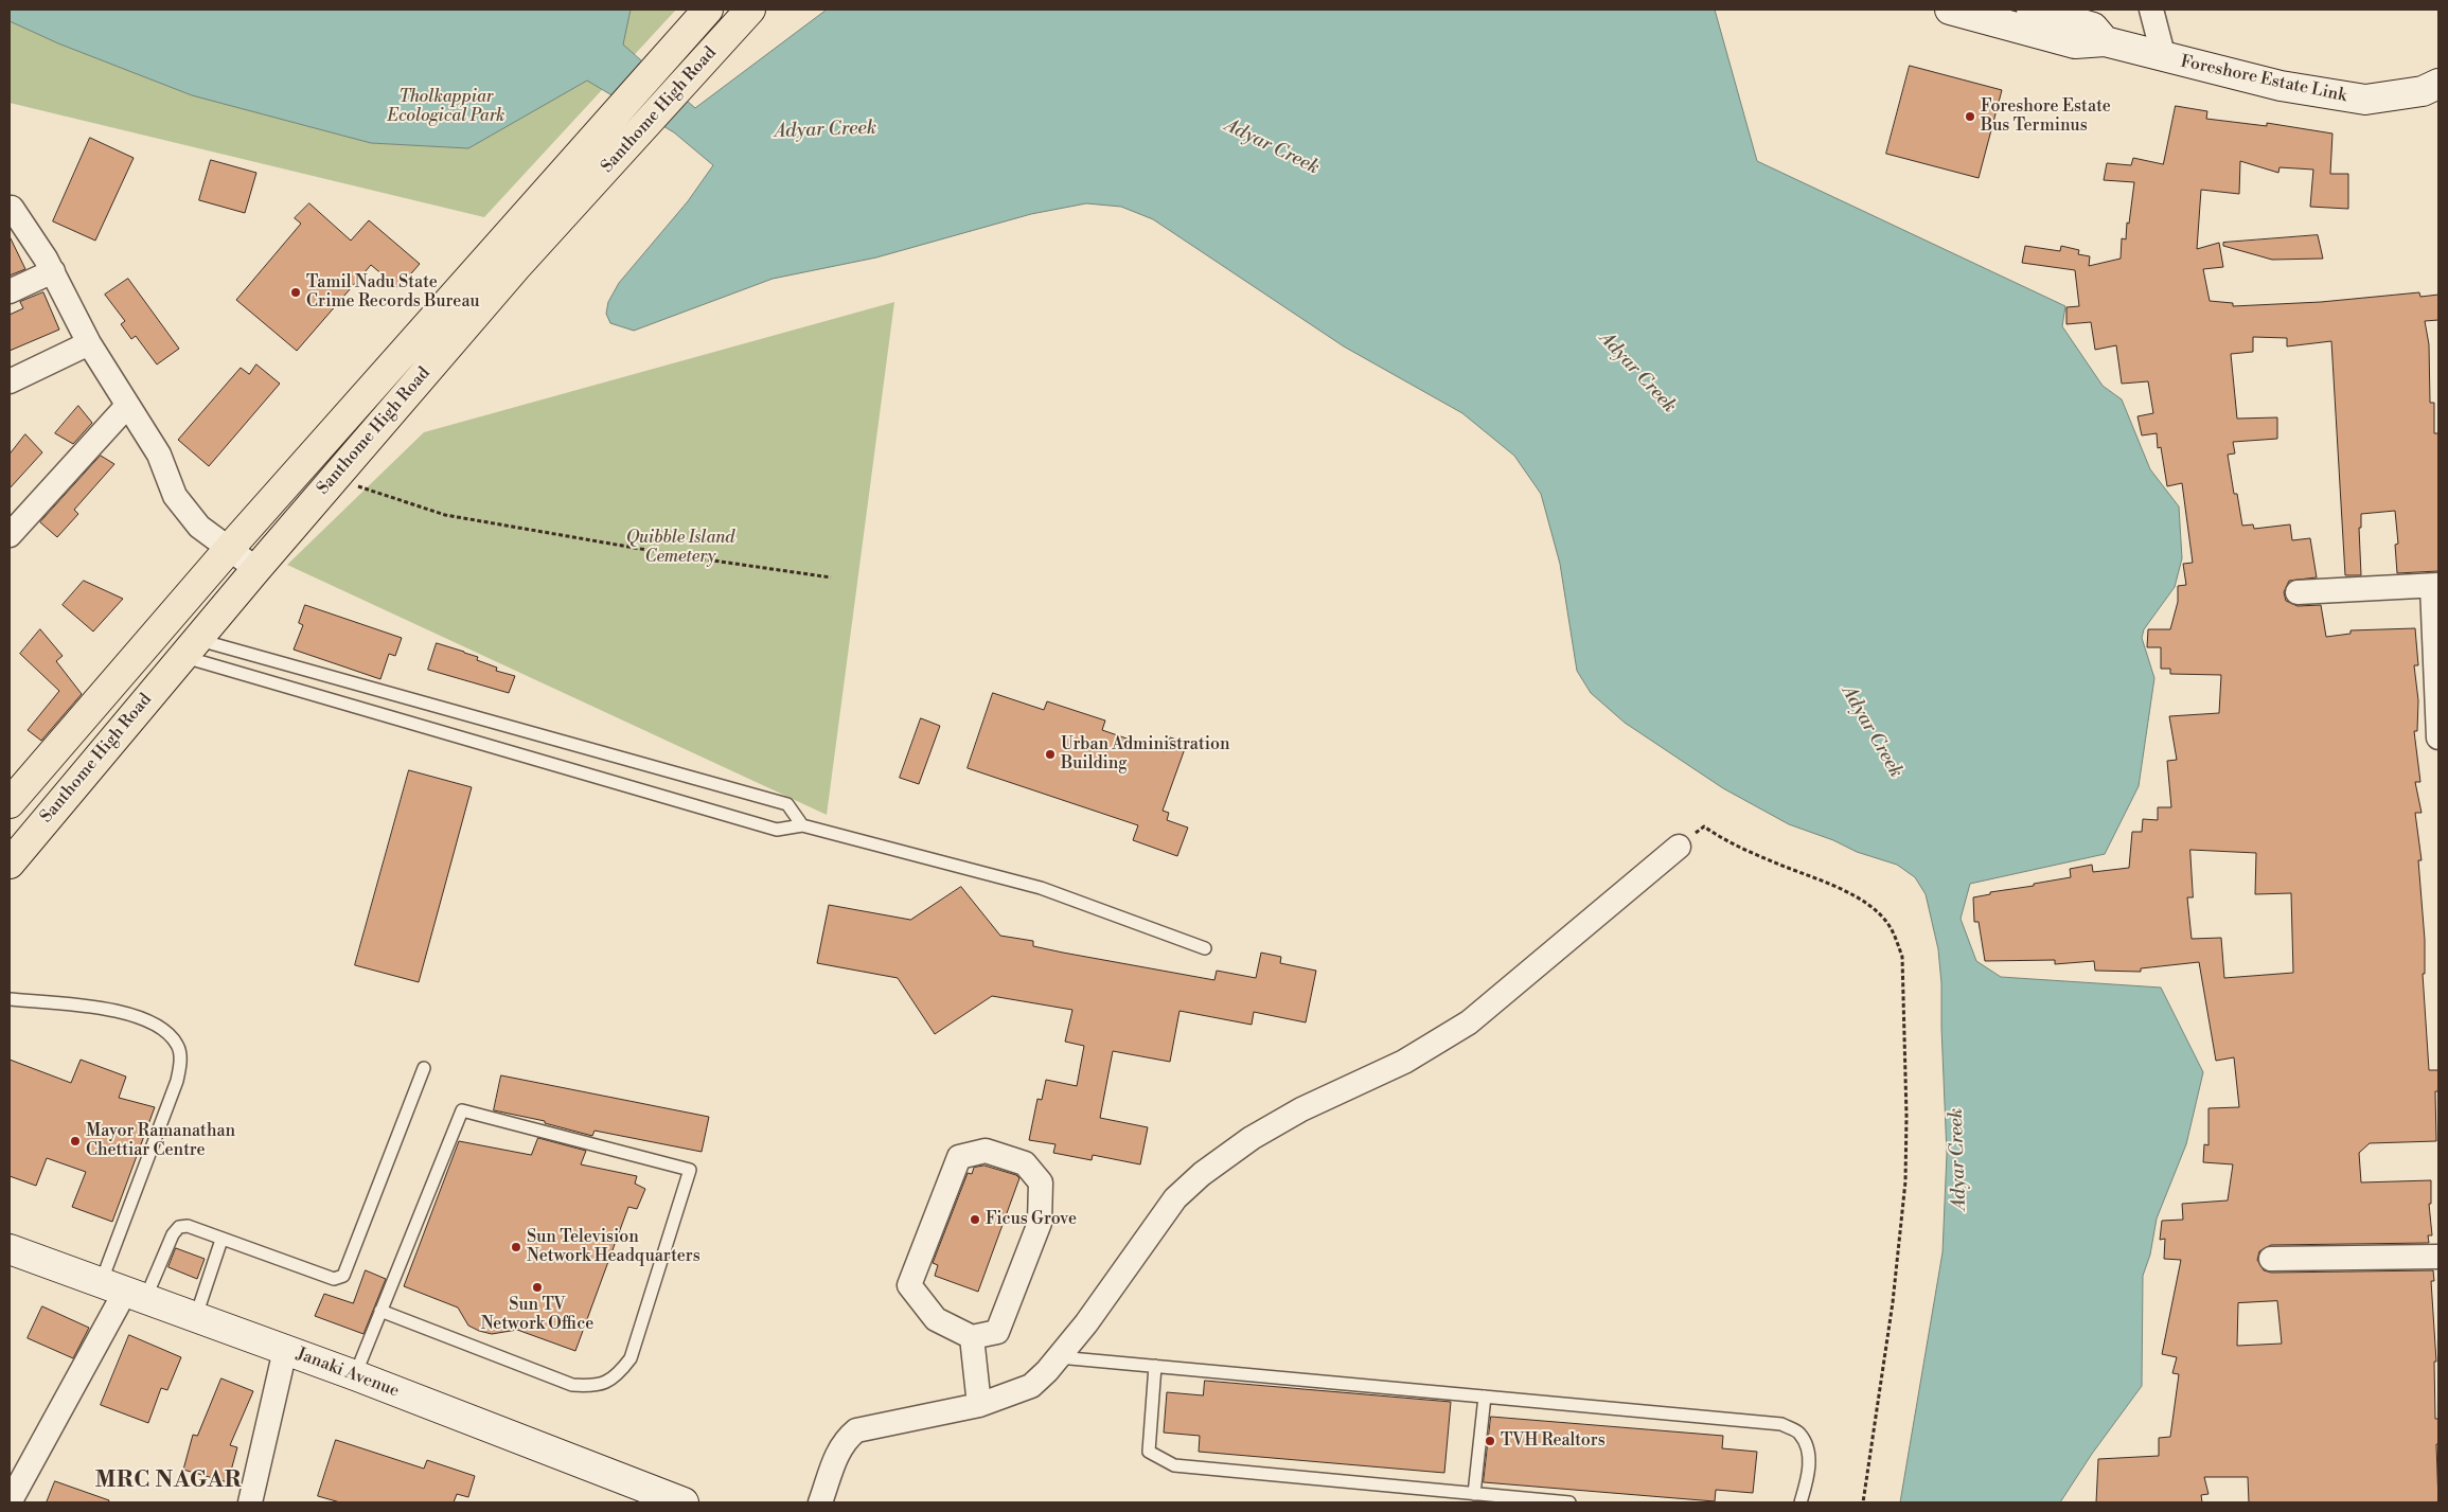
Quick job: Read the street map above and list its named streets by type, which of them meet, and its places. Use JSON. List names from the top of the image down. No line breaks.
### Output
{"streets":{"main road":["Santhome High Road"],"street":["Foreshore Estate Link","Janaki Avenue"]},"districts":["MRC NAGAR"],"water":["Adyar Creek"],"parks":["Tholkappiar Ecological Park","Quibble Island Cemetery"],"places":["Foreshore Estate Bus Terminus","Tamil Nadu State Crime Records Bureau","Urban Administration Building","Mayor Ramanathan Chettiar Centre","Ficus Grove","Sun Television Network Headquarters","Sun TV Network Office","TVH Realtors"]}
